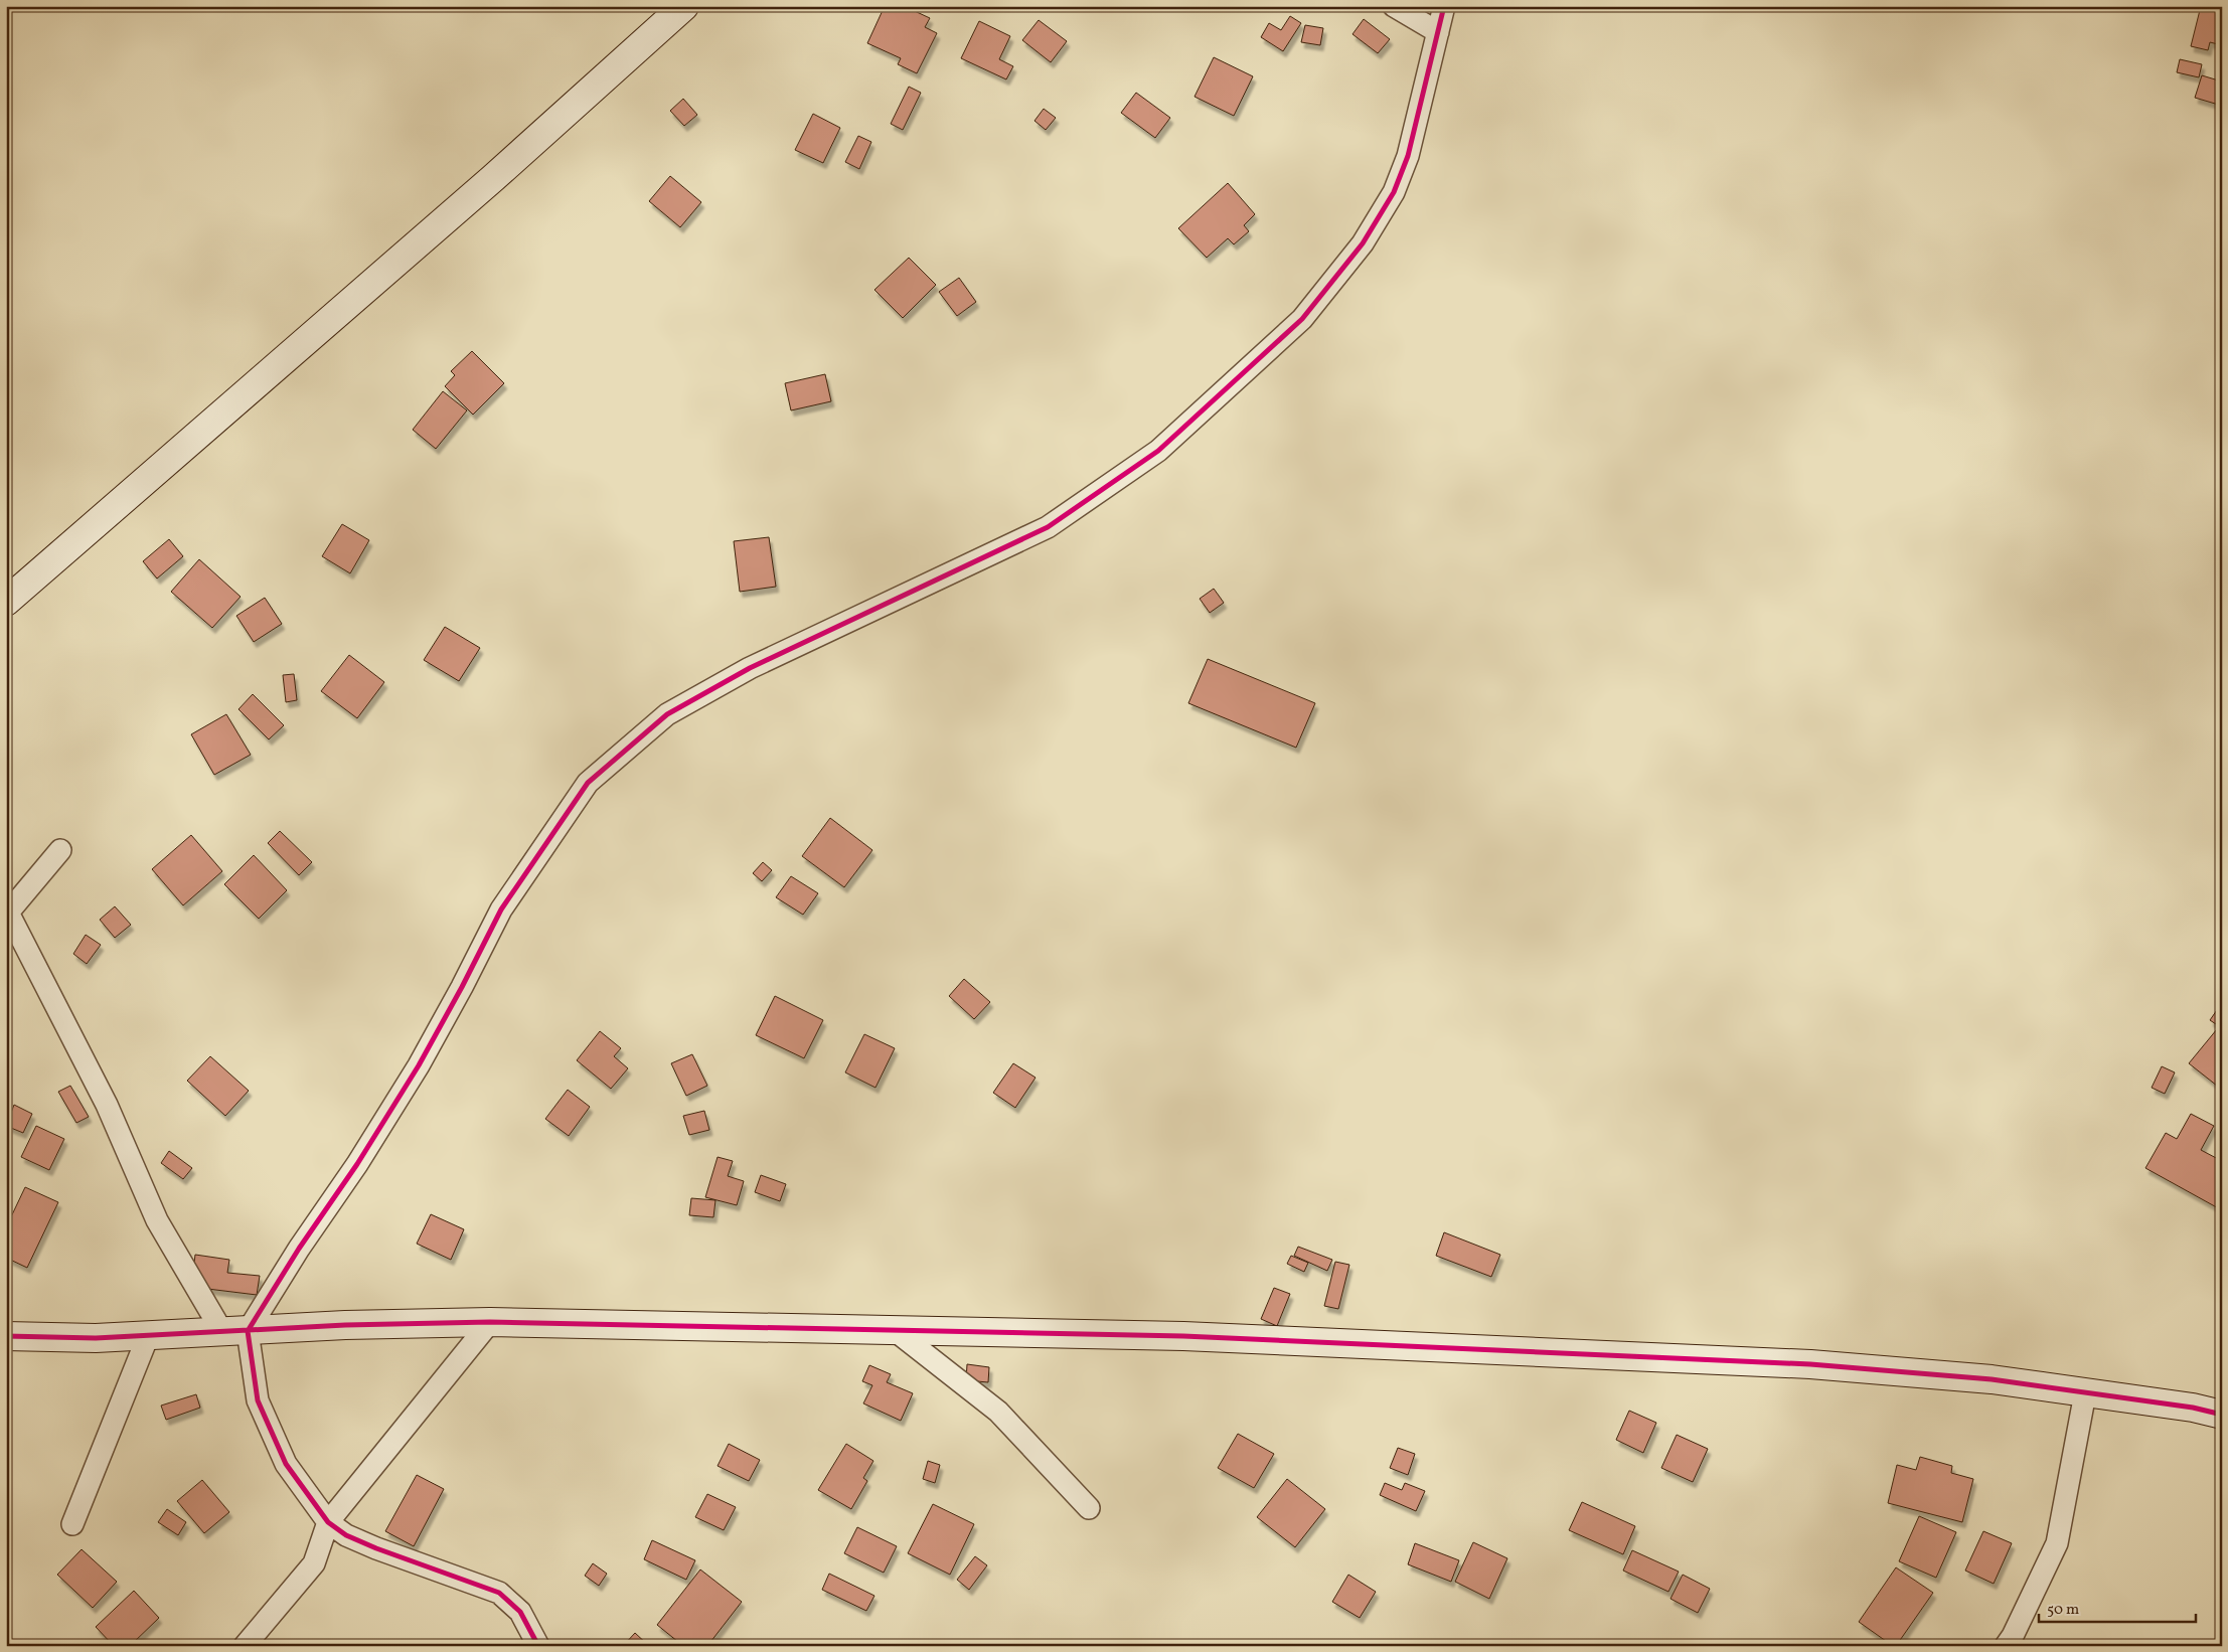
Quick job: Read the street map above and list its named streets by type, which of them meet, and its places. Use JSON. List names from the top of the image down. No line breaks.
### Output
{"scale_bar":"50 m"}
